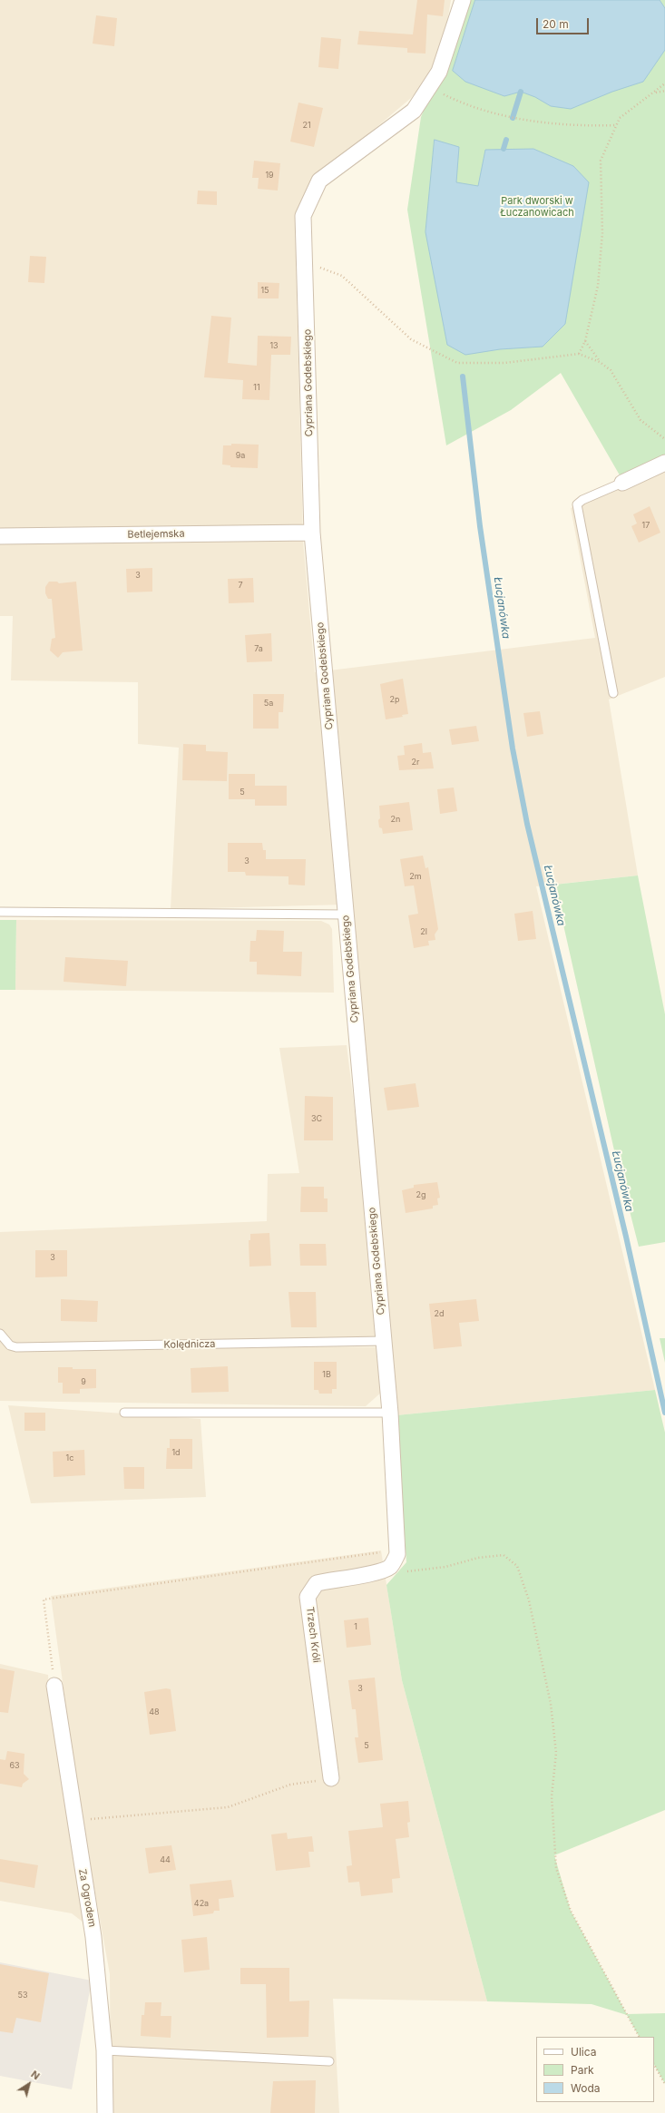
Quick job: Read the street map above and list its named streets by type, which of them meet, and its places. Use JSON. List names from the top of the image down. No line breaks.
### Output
{"streets":{"street":["Cypriana Godebskiego","Betlejemska","Trzech Króli","Za Ogrodem"],"lane":["Kolędnicza"]},"crossings":[["Cypriana Godebskiego","Betlejemska"],["Cypriana Godebskiego","Kolędnicza"],["Cypriana Godebskiego","Trzech Króli"]],"water":["Łucjanówka"],"parks":["Park dworski w Łuczanowicach"],"house_numbers":["21","19","15","13","11","9a","17","3","7","7a","2p","5a","2r","5","2n","3","2m","2l","3C","2g","3","2d","1B","9","1d","1c","1","3","48","5","63","44","42a","53"],"legend":["Ulica","Park","Woda"],"scale_bar":"20 m","north":"top right"}
